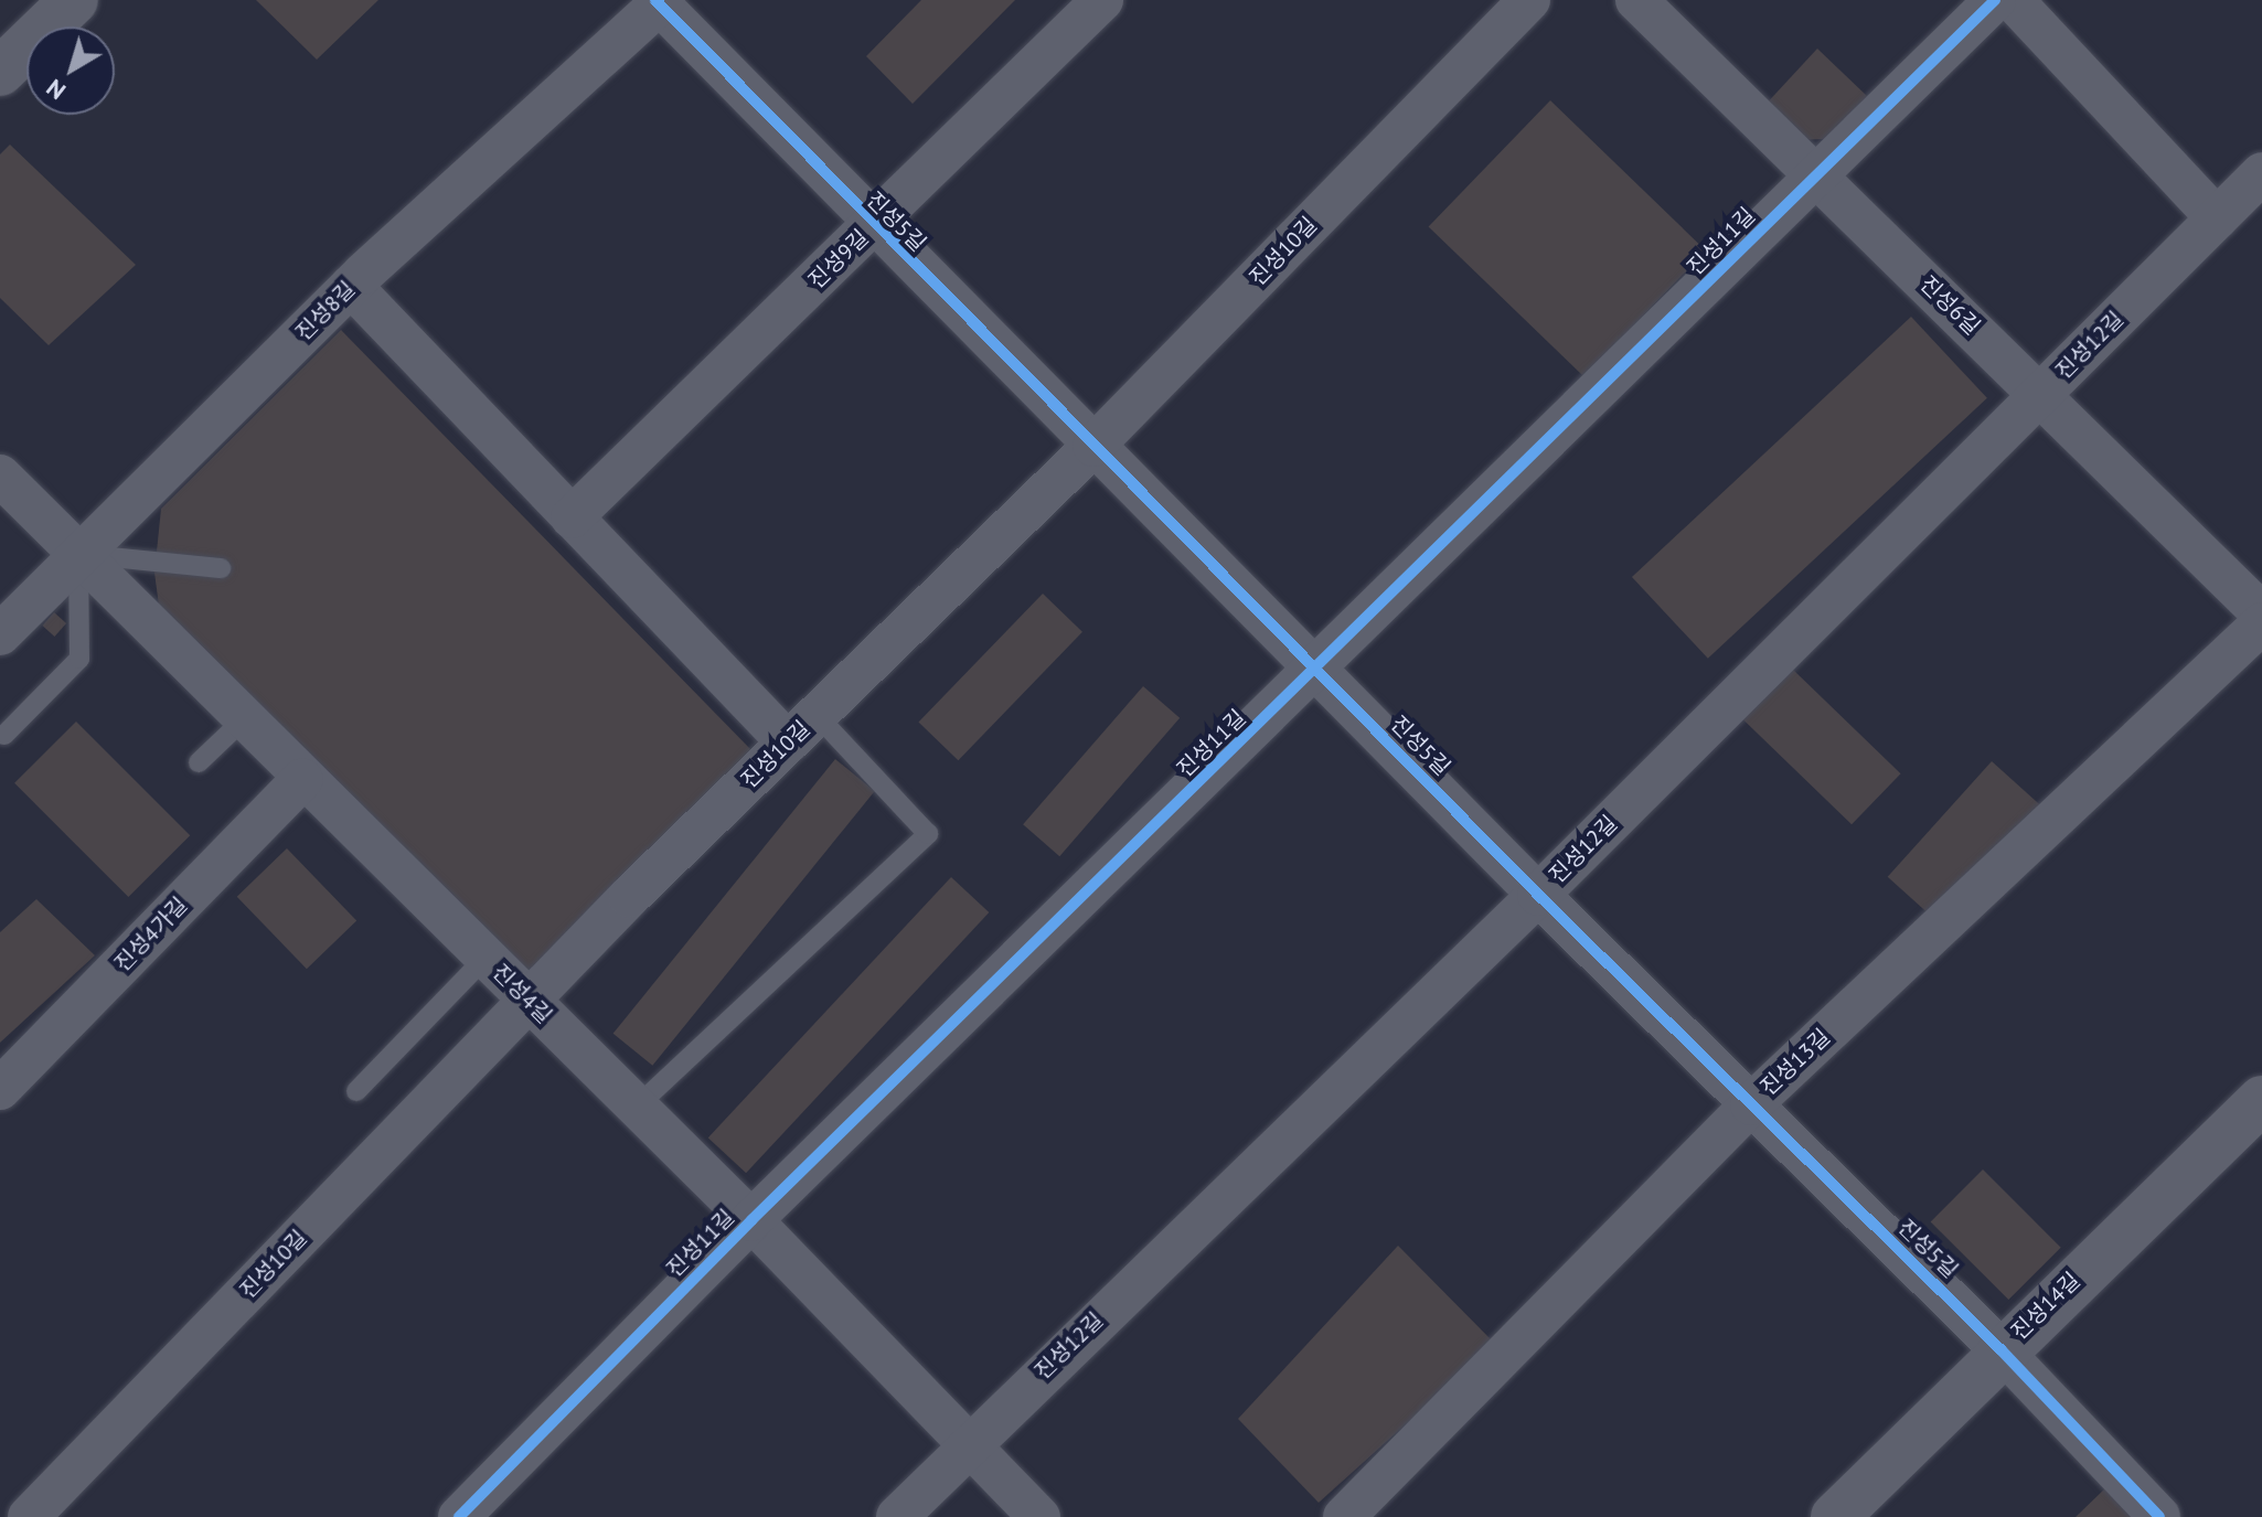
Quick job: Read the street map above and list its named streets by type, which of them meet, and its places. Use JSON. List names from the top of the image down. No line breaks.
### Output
{"streets":{"street":["진성5길","진성11길","진성10길","진성9길","진성6길","진성8길","진성12길","진성4가길","진성4길","진성13길","진성14길"]},"crossings":[["진성5길","진성11길"],["진성5길","진성10길"],["진성5길","진성9길"],["진성5길","진성8길"],["진성5길","진성12길"],["진성5길","진성13길"],["진성5길","진성14길"],["진성11길","진성6길"],["진성11길","진성4길"],["진성10길","진성4길"],["진성6길","진성12길"],["진성8길","진성4길"],["진성12길","진성4길"],["진성4가길","진성4길"]],"north":"bottom left"}
